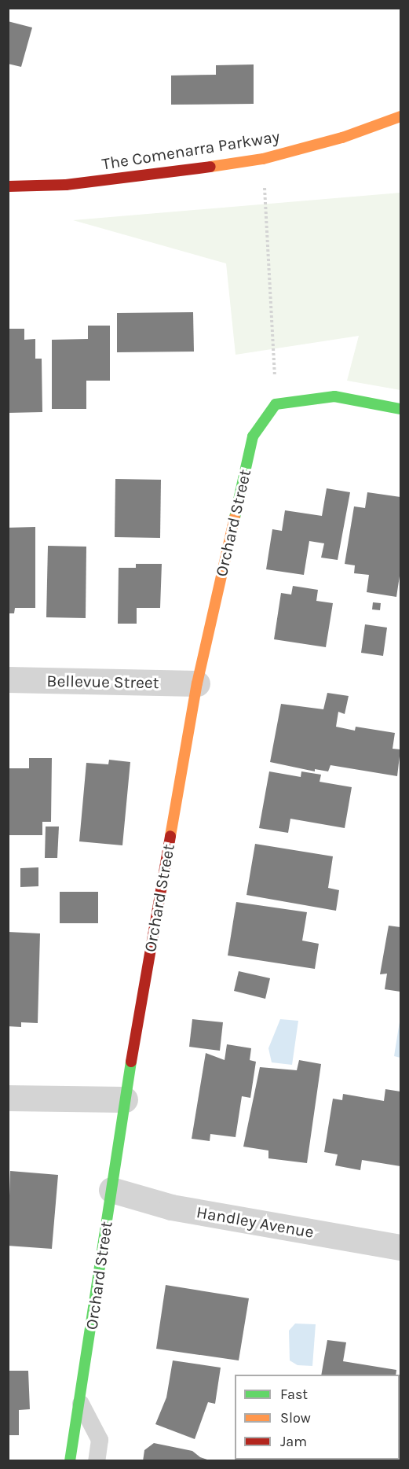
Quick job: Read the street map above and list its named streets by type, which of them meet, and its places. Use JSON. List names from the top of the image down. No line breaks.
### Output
{"streets":{"street":["The Comenarra Parkway","Orchard Street","Bellevue Street","Handley Avenue"]},"crossings":[["Orchard Street","Bellevue Street"],["Orchard Street","Handley Avenue"]],"legend":["Fast","Slow","Jam"]}
